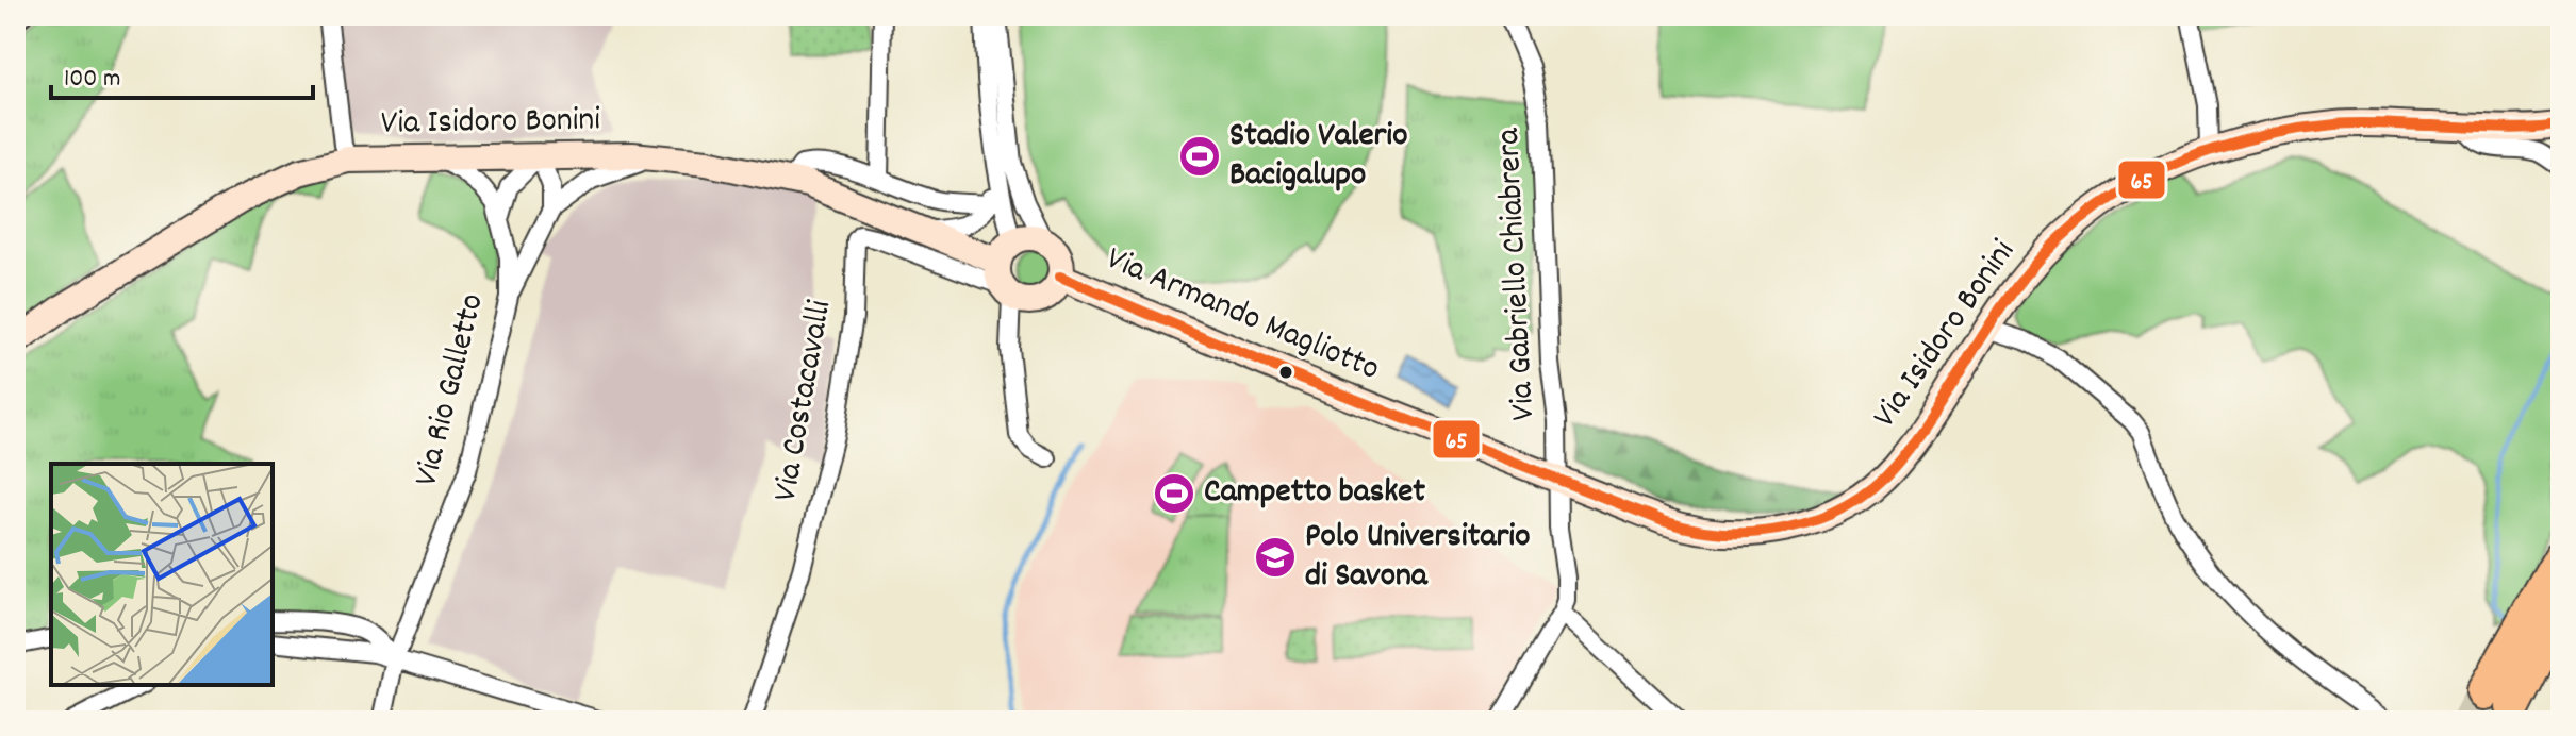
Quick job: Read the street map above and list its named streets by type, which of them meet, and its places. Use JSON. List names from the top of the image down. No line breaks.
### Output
{"streets":{"street":["Via Isidoro Bonini","Via Gabriello Chiabrera","Via Armando Magliotto","Via Rio Galletto","Via Costacavalli"]},"crossings":[["Via Isidoro Bonini","Via Gabriello Chiabrera"],["Via Isidoro Bonini","Via Armando Magliotto"],["Via Isidoro Bonini","Via Rio Galletto"],["Via Isidoro Bonini","Via Costacavalli"],["Via Armando Magliotto","Via Costacavalli"]],"places":{"sports":["Stadio Valerio Bacigalupo","Campetto basket"],"school or university":["Polo Universitario di Savona"]},"lines":["transit line 65"],"scale_bar":"100 m"}
